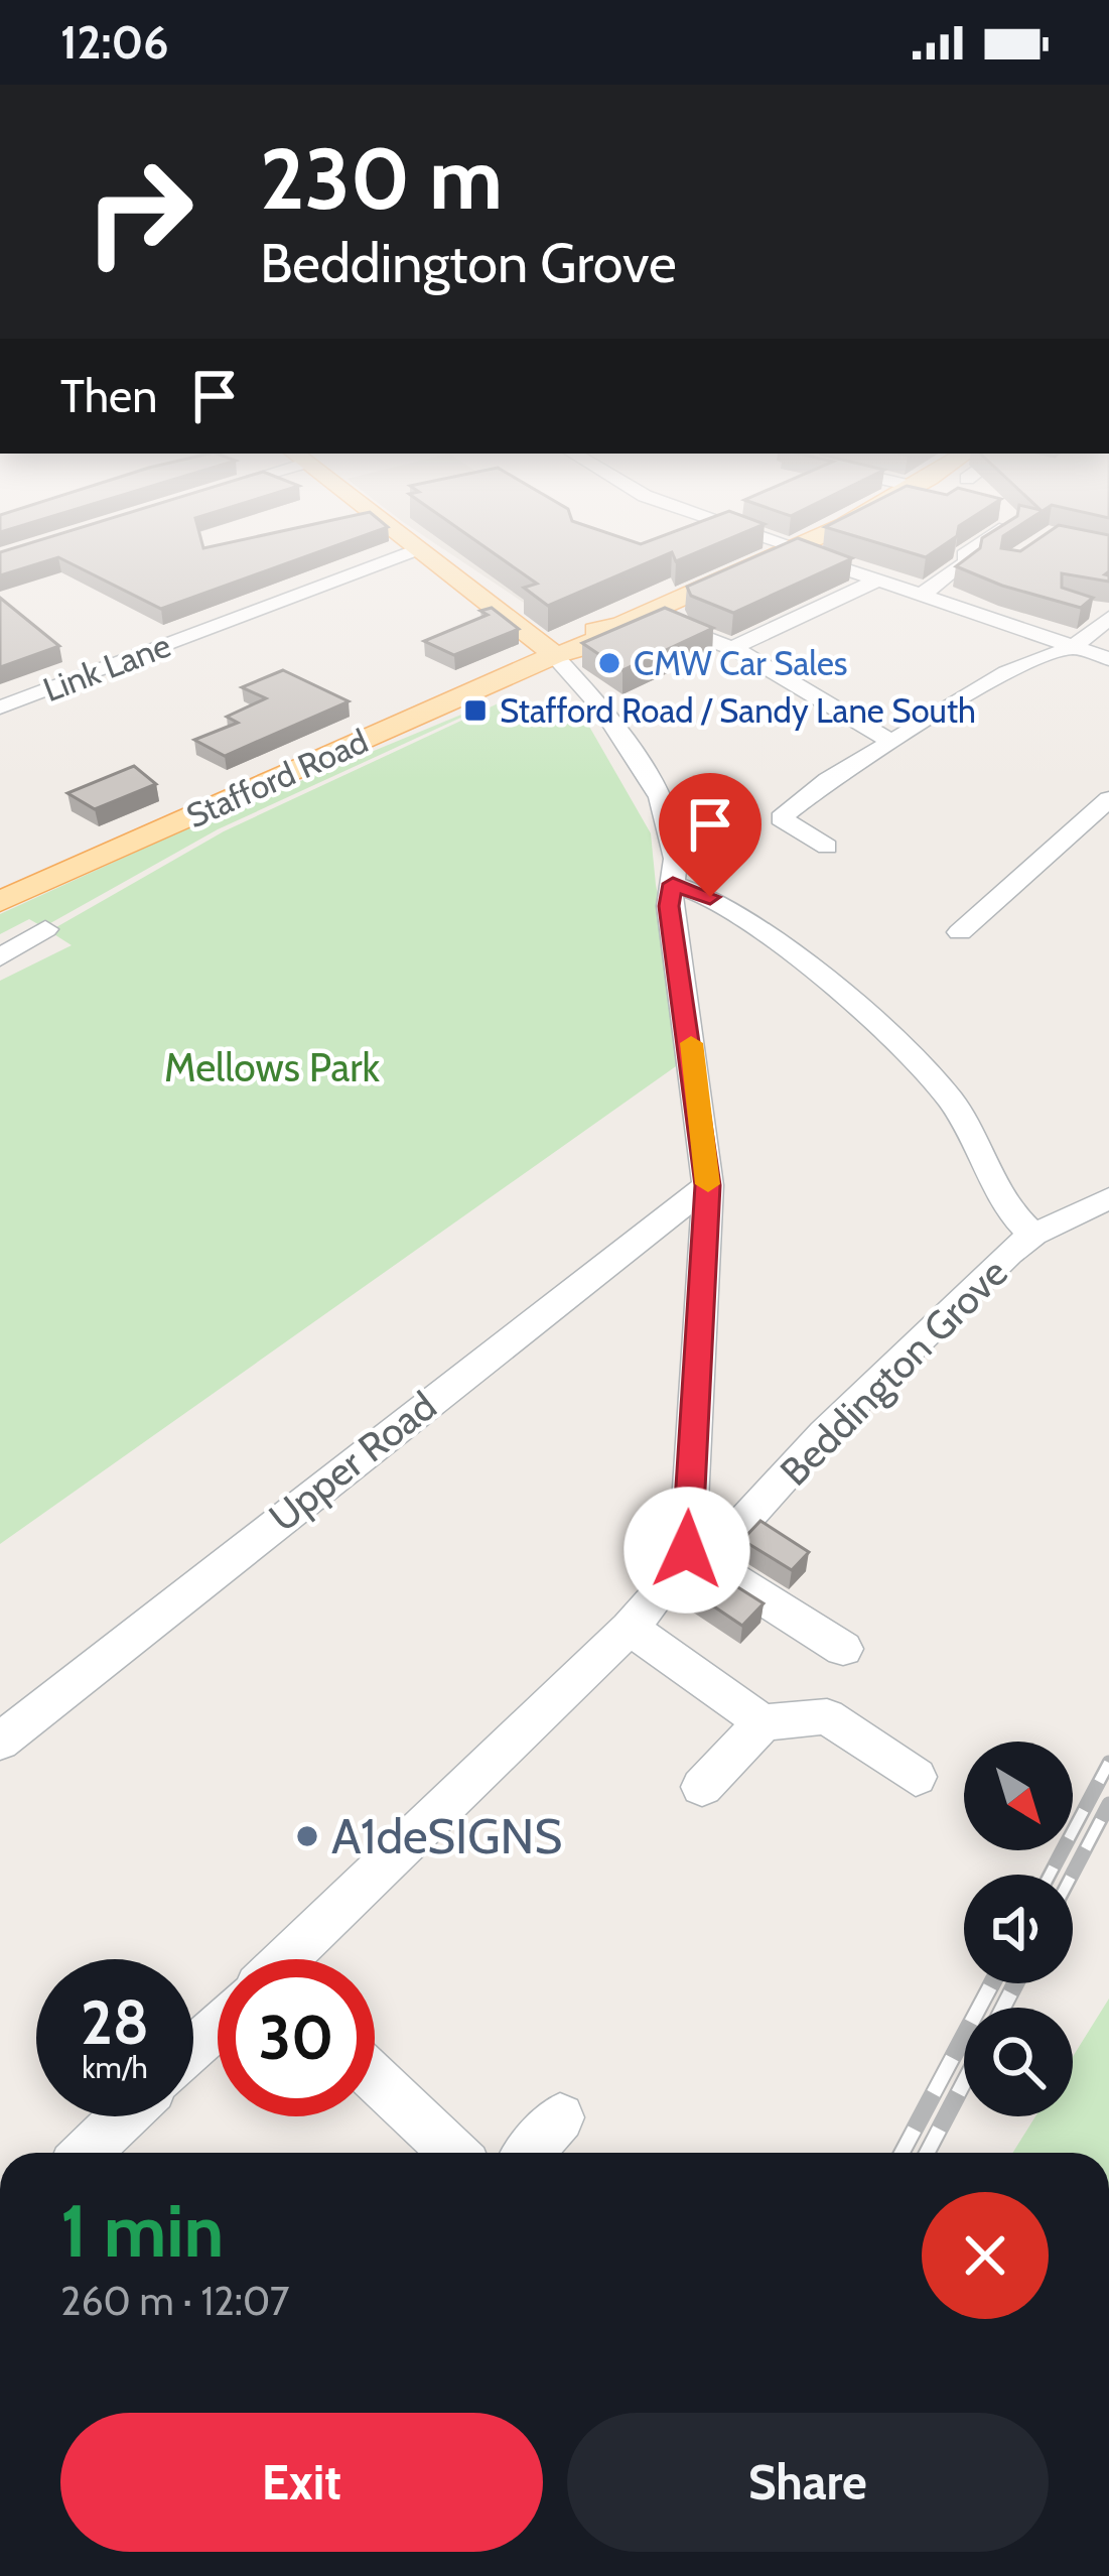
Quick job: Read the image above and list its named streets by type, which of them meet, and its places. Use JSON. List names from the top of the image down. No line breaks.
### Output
{"streets":{"main road":["Stafford Road"],"street":["Link Lane","Beddington Grove","Upper Road"]},"parks":["Mellows Park"],"places":{"other":["CMW Car Sales","A1deSIGNS"],"transit":["Stafford Road / Sandy Lane South"]},"north":"bottom right","page":{"status":"12:06","turn":["230 m","Beddington Grove"],"then":"Then","speed":"28 km/h","limit":"30","heading":["1 min","260 m · 12:07"],"buttons":["Exit","Share"]}}
